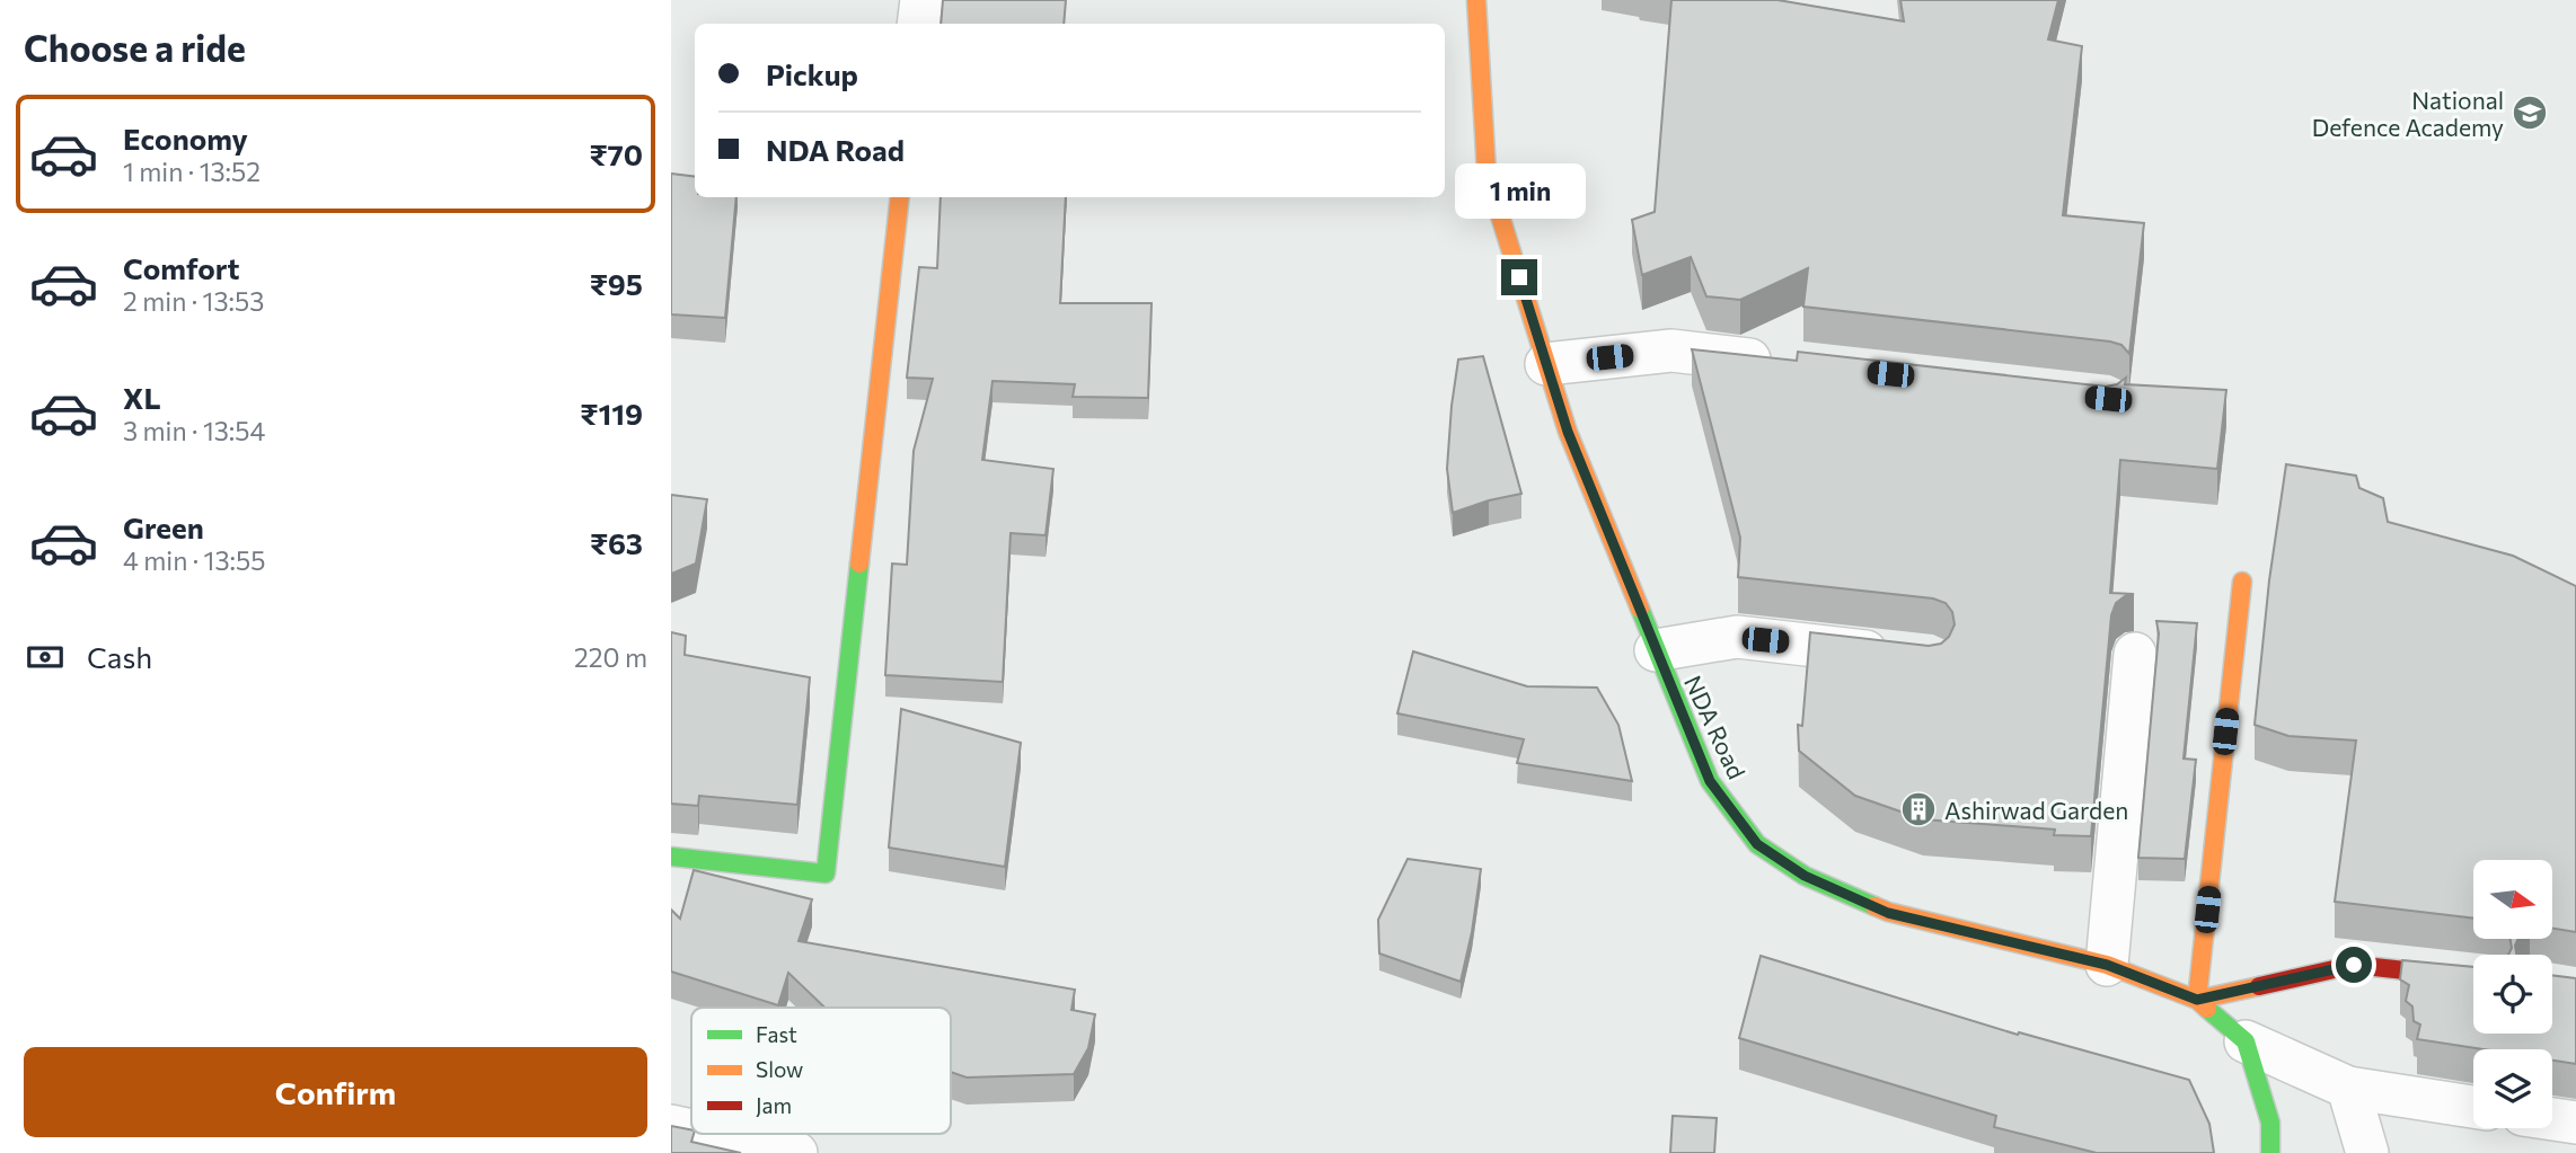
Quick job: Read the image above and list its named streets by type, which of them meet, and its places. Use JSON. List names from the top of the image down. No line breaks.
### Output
{"streets":{"main road":["NDA Road"]},"places":{"school or university":["National Defence Academy"],"building":["Ashirwad Garden"]},"legend":["Fast","Slow","Jam"],"north":"right","page":{"heading":"Choose a ride","banner":["Pickup","NDA Road"],"list":[{"name":"Economy","note":"1 min · 13:52","value":"₹70"},{"name":"Comfort","note":"2 min · 13:53","value":"₹95"},{"name":"XL","note":"3 min · 13:54","value":"₹119"},{"name":"Green","note":"4 min · 13:55","value":"₹63"}],"bubble":"1 min","pay":["Cash","220 m"],"buttons":"Confirm"}}
